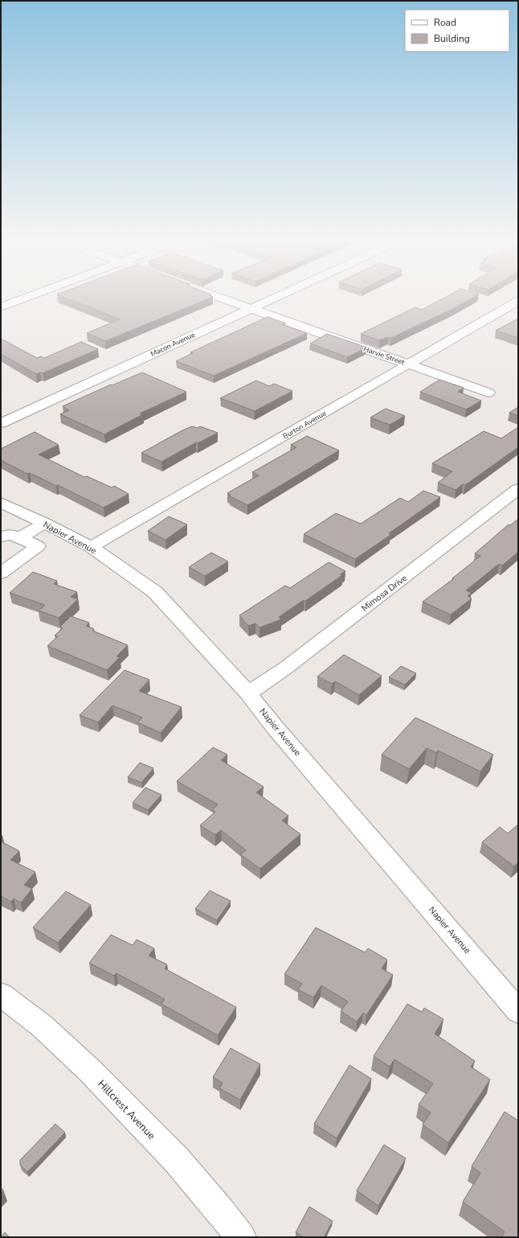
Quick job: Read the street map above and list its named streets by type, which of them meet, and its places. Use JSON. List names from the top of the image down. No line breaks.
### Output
{"streets":{"street":["Macon Avenue","Harvie Street","Burton Avenue","Napier Avenue","Mimosa Drive","Hillcrest Avenue"]},"crossings":[["Macon Avenue","Harvie Street"],["Harvie Street","Burton Avenue"],["Burton Avenue","Napier Avenue"],["Napier Avenue","Mimosa Drive"]],"legend":["Road","Building"]}
